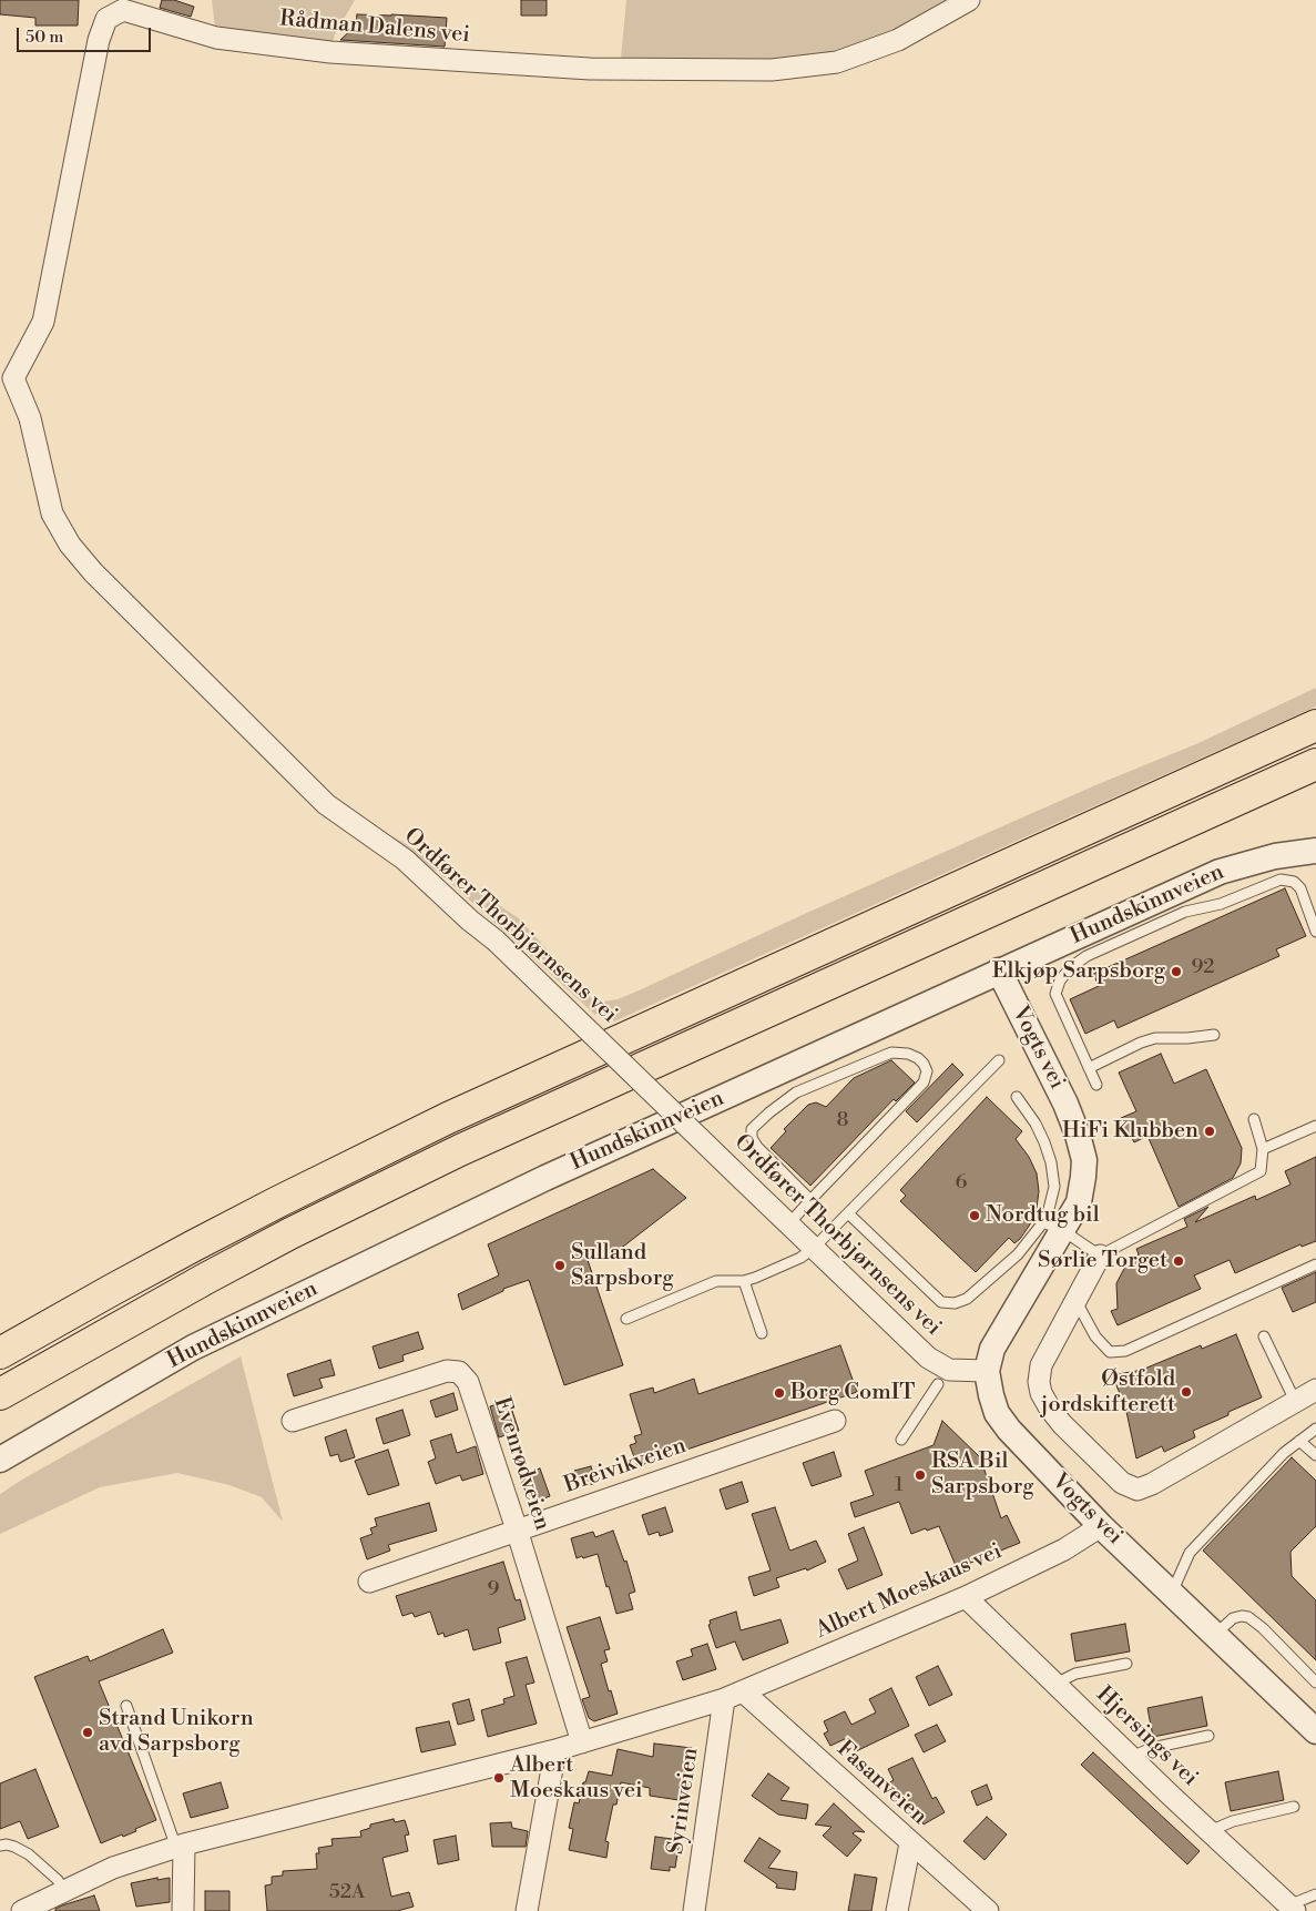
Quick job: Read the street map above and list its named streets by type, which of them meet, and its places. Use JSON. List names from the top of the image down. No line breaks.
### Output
{"streets":{"street":["Rådman Dalens vei","Hundskinnveien","Ordfører Thorbjørnsens vei","Vogts vei","Evenrødveien","Breivikveien","Albert Moeskaus vei","Hjersings vei","Fasanveien","Syrinveien"]},"crossings":[["Rådman Dalens vei","Ordfører Thorbjørnsens vei"],["Hundskinnveien","Vogts vei"],["Ordfører Thorbjørnsens vei","Vogts vei"],["Vogts vei","Albert Moeskaus vei"],["Evenrødveien","Breivikveien"],["Evenrødveien","Albert Moeskaus vei"],["Albert Moeskaus vei","Hjersings vei"],["Albert Moeskaus vei","Fasanveien"],["Albert Moeskaus vei","Syrinveien"],["Fasanveien","Syrinveien"]],"places":["Elkjøp Sarpsborg","HiFi Klubben","Nordtug bil","Sørlie Torget","Sulland Sarpsborg","Østfold jordskifterett","Borg ComIT","RSA Bil Sarpsborg","Strand Unikorn avd Sarpsborg","Albert Moeskaus vei"],"house_numbers":["92","8","6","1","9","52A"],"scale_bar":"50 m"}
